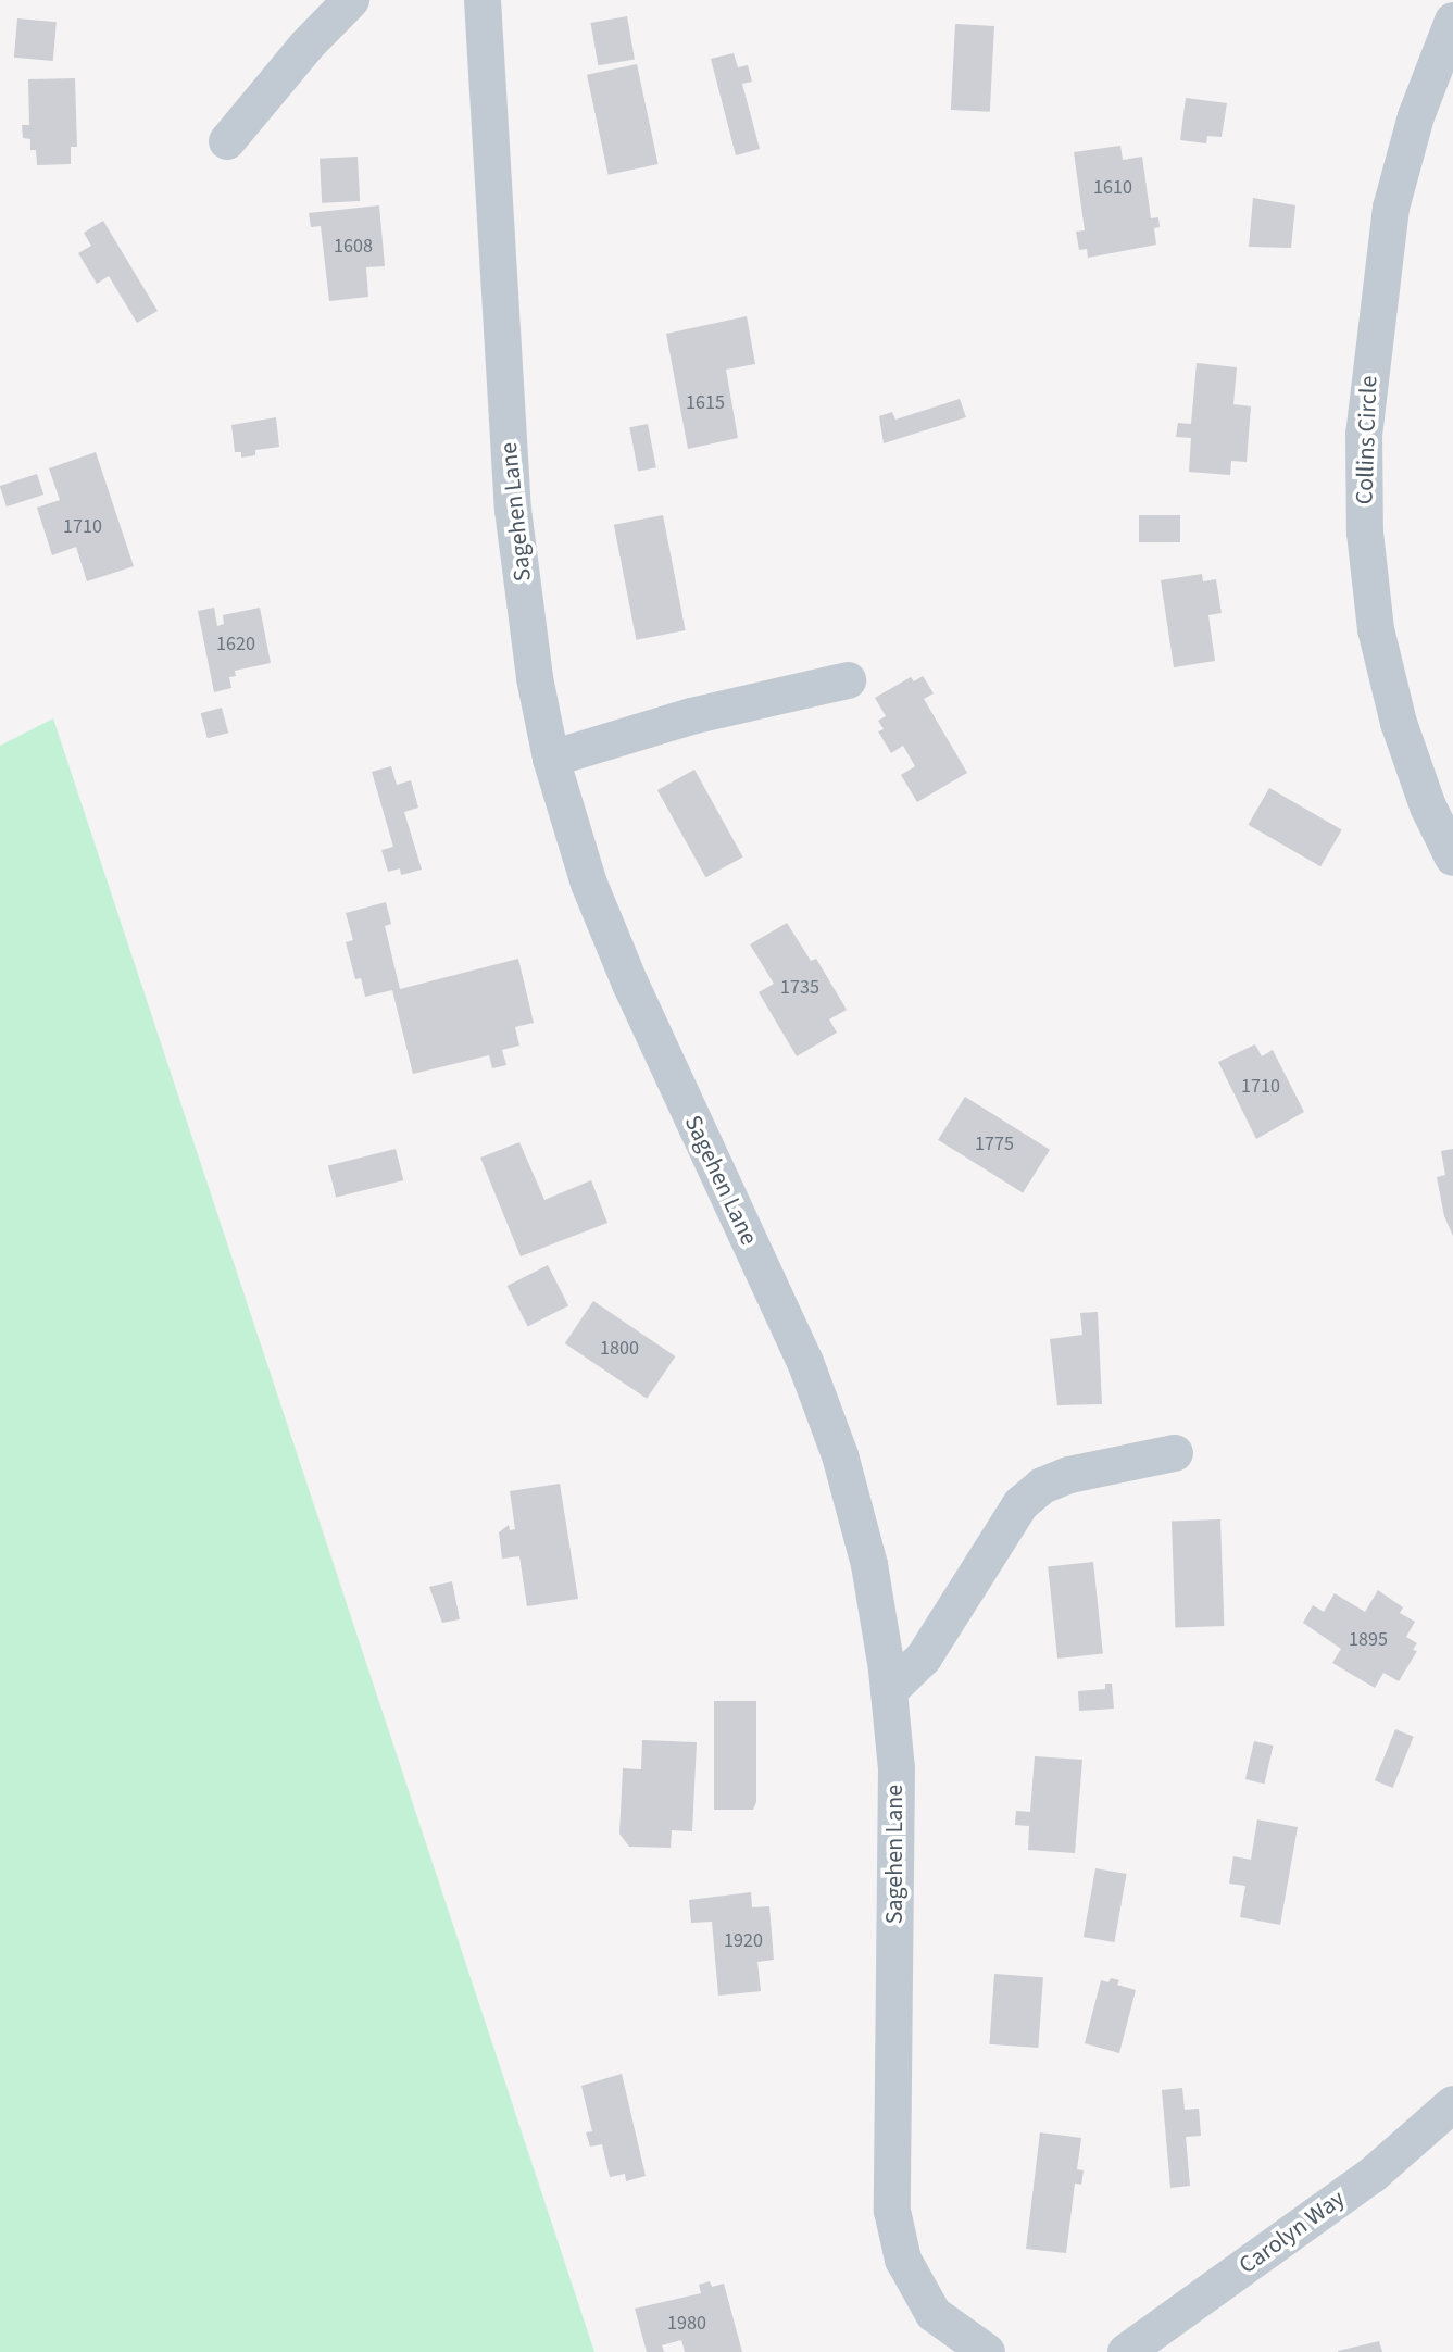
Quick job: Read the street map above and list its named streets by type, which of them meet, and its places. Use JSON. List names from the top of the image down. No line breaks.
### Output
{"streets":{"street":["Collins Circle","Sagehen Lane","Carolyn Way"]},"house_numbers":["1610","1608","1615","1710","1620","1735","1710","1775","1800","1895","1920","1980"]}
